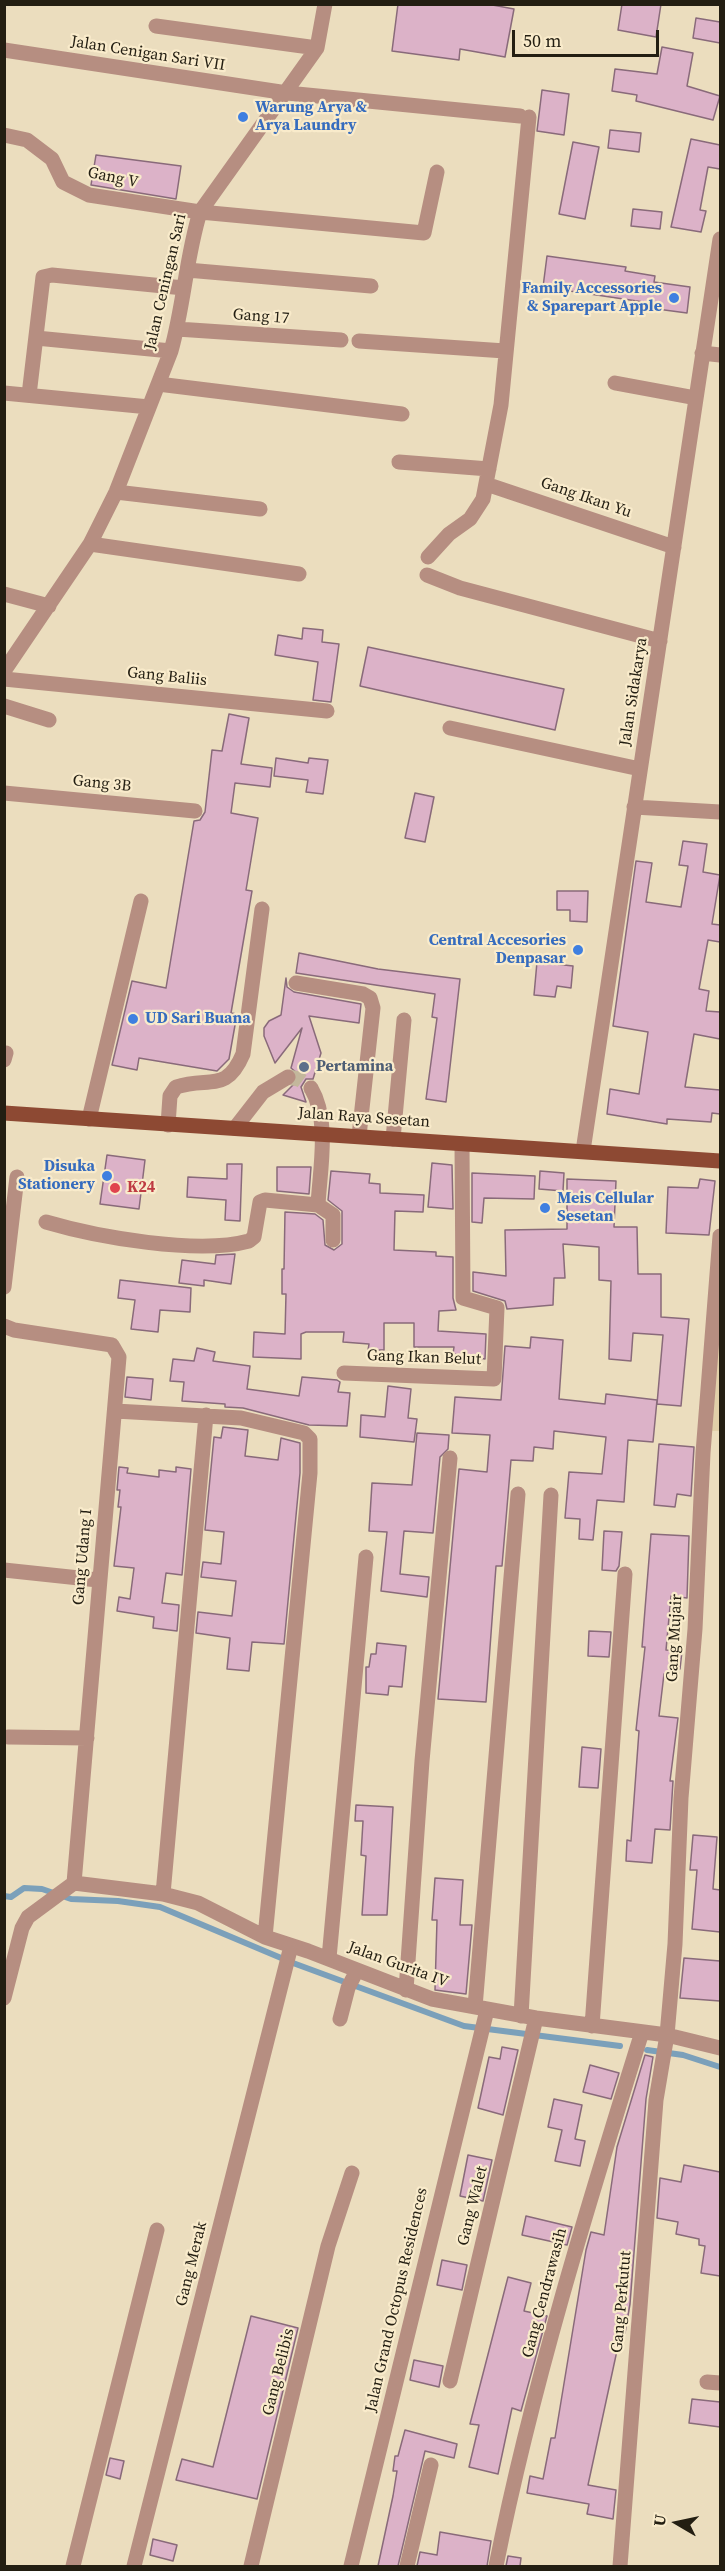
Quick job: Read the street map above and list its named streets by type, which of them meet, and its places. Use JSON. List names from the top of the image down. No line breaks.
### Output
{"streets":{"main road":["Jalan Raya Sesetan"],"street":["Jalan Cenigan Sari VII","Gang V","Jalan Ceningan Sari","Gang 17","Gang Ikan Yu","Gang Baliis","Jalan Sidakarya","Gang 3B","Gang Ikan Belut","Gang Udang I","Gang Mujair","Jalan Gurita IV","Gang Walet","Gang Merak","Gang Cendrawasih","Jalan Grand Octopus Residences","Gang Perkutut","Gang Belibis"]},"crossings":[["Jalan Cenigan Sari VII","Jalan Ceningan Sari"],["Gang V","Jalan Ceningan Sari"],["Jalan Ceningan Sari","Gang 17"],["Gang Ikan Yu","Jalan Sidakarya"],["Jalan Sidakarya","Jalan Raya Sesetan"],["Jalan Raya Sesetan","Gang Ikan Belut"],["Gang Udang I","Jalan Gurita IV"],["Gang Mujair","Jalan Gurita IV"],["Gang Mujair","Gang Perkutut"],["Jalan Gurita IV","Gang Walet"],["Jalan Gurita IV","Gang Merak"],["Jalan Gurita IV","Gang Cendrawasih"],["Jalan Gurita IV","Jalan Grand Octopus Residences"],["Jalan Gurita IV","Gang Perkutut"]],"places":["Warung Arya & Arya Laundry","Family Accessories & Sparepart Apple","Central Accesories Denpasar","UD Sari Buana","Pertamina","Disuka Stationery","K24","Meis Cellular Sesetan"],"scale_bar":"50 m","north":"left"}
